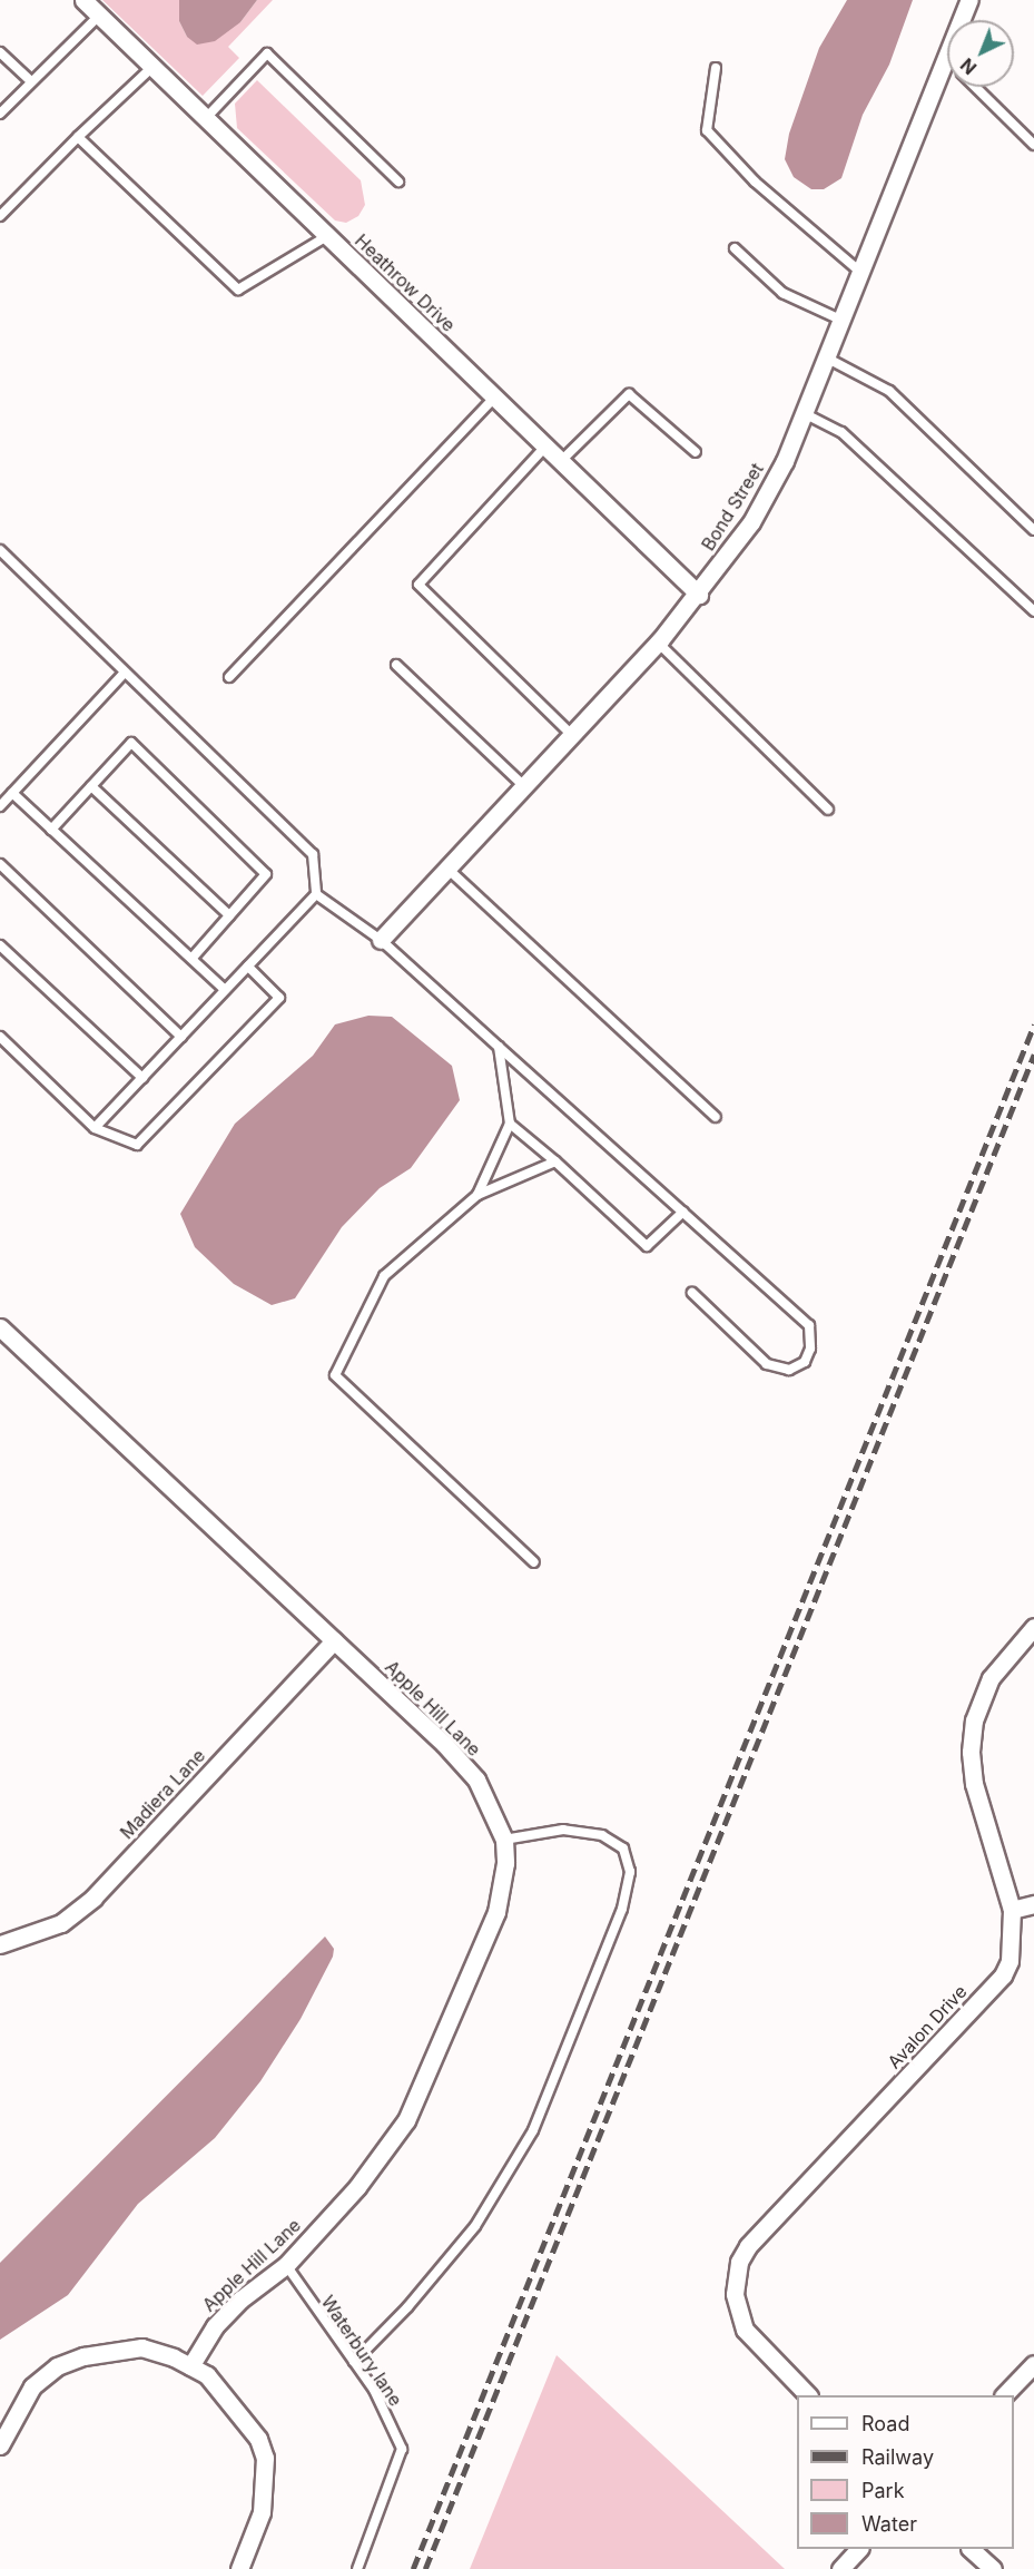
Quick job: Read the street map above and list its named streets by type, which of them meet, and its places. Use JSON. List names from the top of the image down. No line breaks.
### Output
{"streets":{"street":["Heathrow Drive","Bond Street","Apple Hill Lane","Madiera Lane","Avalon Drive"],"lane":["Waterbury lane"]},"crossings":[["Heathrow Drive","Bond Street"],["Apple Hill Lane","Madiera Lane"],["Apple Hill Lane","Waterbury lane"]],"legend":["Road","Railway","Park","Water"],"north":"bottom left"}
